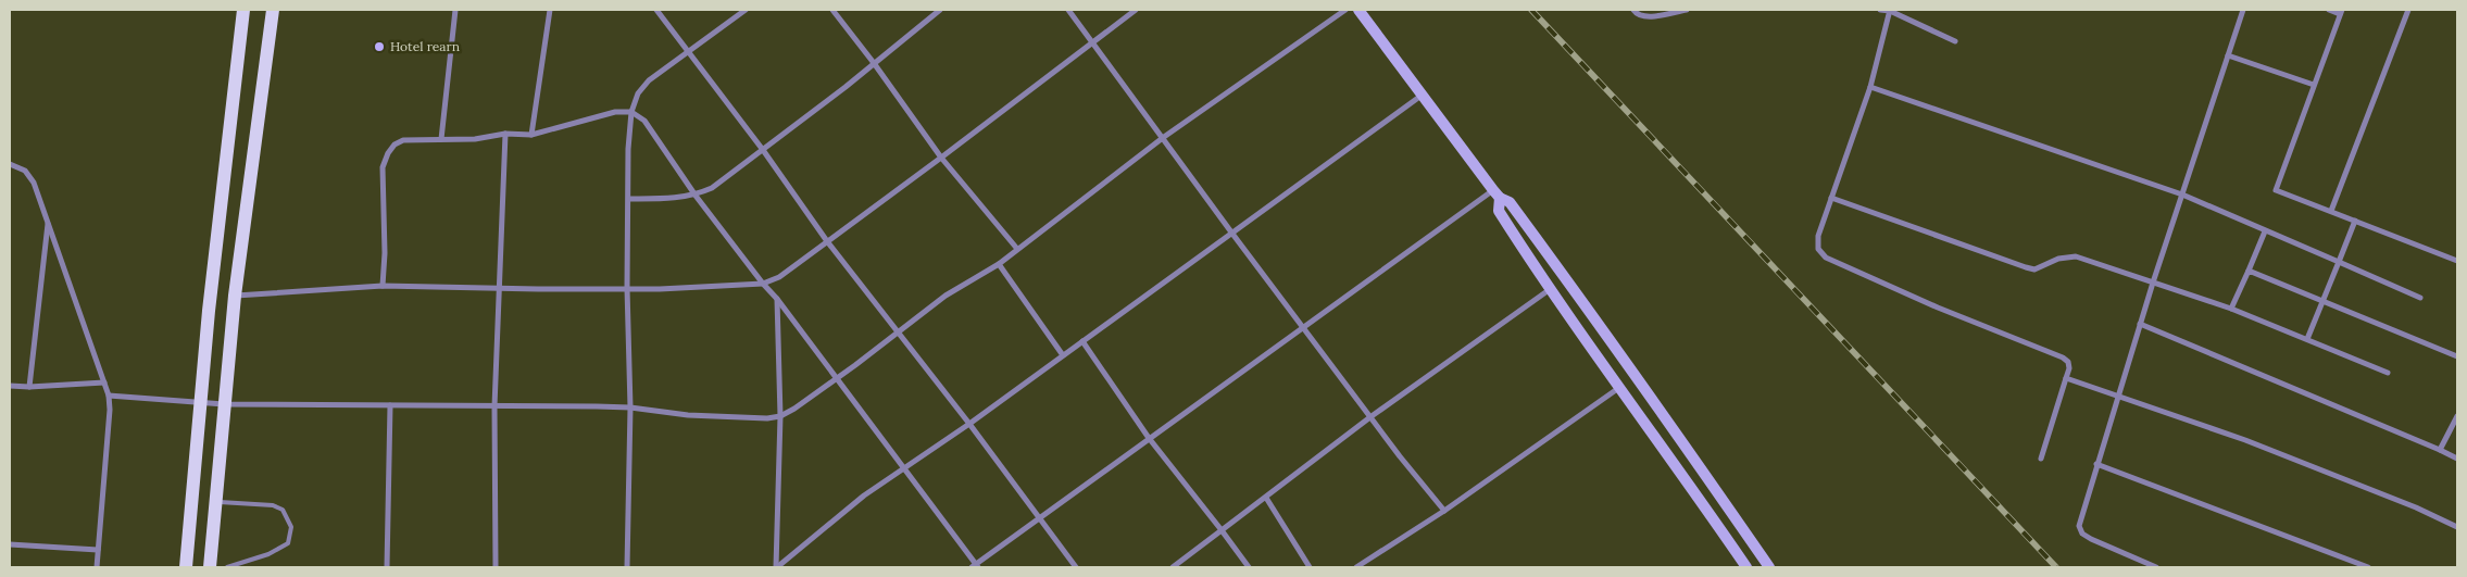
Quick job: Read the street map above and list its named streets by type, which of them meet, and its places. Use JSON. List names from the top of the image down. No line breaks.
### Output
{"places":["Hotel rearn"]}
